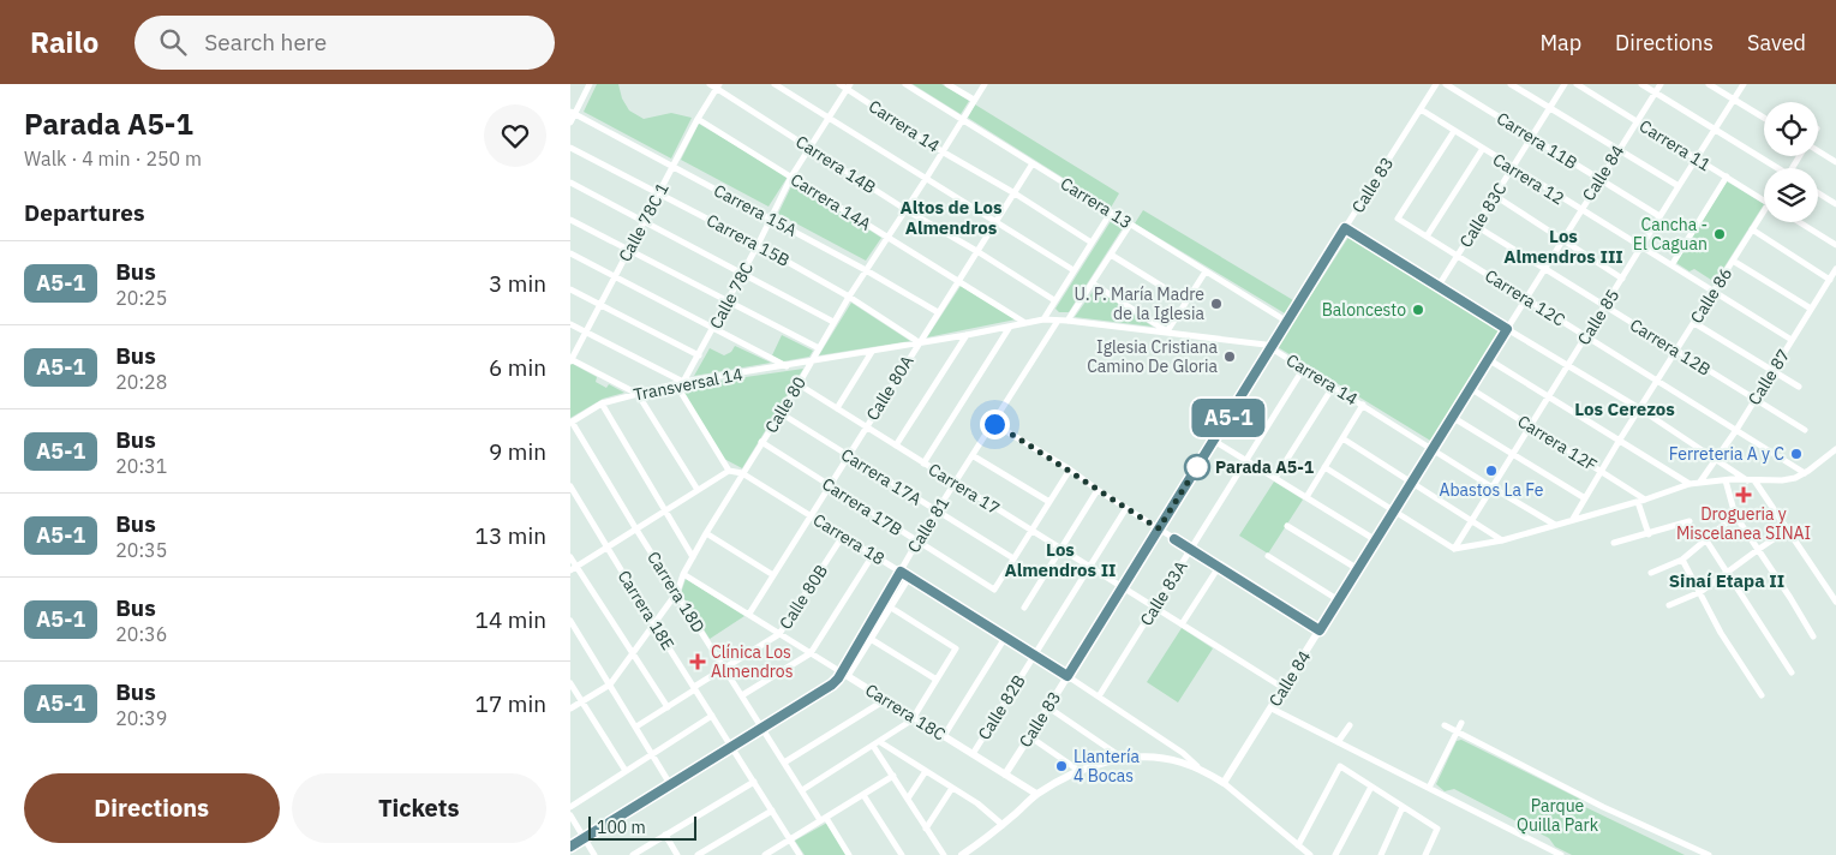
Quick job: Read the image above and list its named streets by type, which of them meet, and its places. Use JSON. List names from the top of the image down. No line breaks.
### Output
{"streets":{"street":["Carrera 14","Carrera 11B","Carrera 11","Carrera 14B","Calle 84","Carrera 12","Calle 83","Carrera 14A","Carrera 13","Carrera 15A","Calle 83C","Calle 78C 1","Carrera 15B","Calle 78C","Calle 86","Carrera 12C","Calle 85","Carrera 12B","Calle 87","Transversal 14","Calle 80A","Calle 80","Carrera 12F","Carrera 17A","Carrera 17","Carrera 17B","Calle 81","Carrera 18","Carrera 18D","Calle 83A","Calle 80B","Carrera 18E","Calle 82B","Carrera 18C"]},"crossings":[["Carrera 14","Calle 84"],["Carrera 14","Calle 83"],["Carrera 14","Carrera 14A"],["Carrera 14","Carrera 15B"],["Carrera 14","Calle 78C"],["Carrera 14","Calle 85"],["Carrera 14","Transversal 14"],["Carrera 14","Calle 80A"],["Carrera 14","Calle 80"],["Carrera 14","Calle 81"],["Carrera 14","Calle 83A"],["Carrera 11B","Calle 84"],["Carrera 11B","Calle 83C"],["Carrera 11B","Calle 85"],["Carrera 11","Calle 84"],["Carrera 11","Calle 85"],["Carrera 14B","Calle 78C 1"],["Carrera 14B","Calle 78C"],["Carrera 14B","Calle 80A"],["Carrera 14B","Calle 80"],["Calle 84","Carrera 12"],["Calle 84","Carrera 12C"],["Calle 84","Carrera 12B"],["Calle 84","Carrera 12F"],["Calle 84","Carrera 17"],["Carrera 12","Calle 83"],["Carrera 12","Calle 83C"],["Carrera 12","Calle 86"],["Carrera 12","Carrera 12C"],["Carrera 12","Calle 85"],["Carrera 12","Calle 87"],["Calle 83","Carrera 13"],["Calle 83","Carrera 17"],["Calle 83","Carrera 18"],["Calle 83","Carrera 18C"],["Carrera 14A","Calle 78C 1"],["Carrera 14A","Calle 78C"],["Carrera 14A","Calle 80A"],["Carrera 14A","Calle 80"],["Carrera 13","Calle 80A"],["Carrera 13","Calle 80"],["Carrera 15A","Calle 78C 1"],["Carrera 15A","Calle 78C"],["Carrera 15A","Calle 80A"],["Carrera 15A","Calle 80"],["Calle 83C","Carrera 12C"],["Calle 83C","Carrera 12B"],["Calle 78C 1","Carrera 15B"],["Carrera 15B","Calle 78C"],["Carrera 15B","Calle 80A"],["Carrera 15B","Calle 80"],["Calle 78C","Transversal 14"],["Calle 86","Carrera 12C"],["Calle 86","Carrera 12B"],["Calle 86","Carrera 12F"],["Carrera 12C","Calle 85"],["Carrera 12C","Calle 87"],["Calle 85","Carrera 12B"],["Calle 85","Carrera 12F"],["Carrera 12B","Calle 87"],["Transversal 14","Calle 80"],["Transversal 14","Carrera 18D"],["Calle 80A","Carrera 17A"],["Calle 80A","Carrera 17"],["Calle 80A","Carrera 17B"],["Calle 80A","Carrera 18"],["Calle 80A","Carrera 18C"],["Calle 80","Carrera 17A"],["Calle 80","Carrera 17"],["Calle 80","Carrera 17B"],["Calle 80","Carrera 18"],["Calle 80","Carrera 18D"],["Calle 80","Carrera 18E"],["Calle 80","Carrera 18C"],["Carrera 17A","Carrera 17B"],["Carrera 17A","Calle 81"],["Carrera 17","Calle 81"],["Carrera 17","Calle 83A"],["Carrera 17","Calle 82B"],["Carrera 17B","Calle 81"],["Calle 81","Carrera 18"],["Calle 81","Carrera 18D"],["Calle 81","Carrera 18E"],["Calle 81","Carrera 18C"],["Carrera 18","Calle 83A"],["Carrera 18","Calle 80B"],["Carrera 18","Calle 82B"],["Carrera 18D","Calle 80B"],["Calle 80B","Carrera 18E"],["Calle 80B","Carrera 18C"],["Calle 82B","Carrera 18C"]],"districts":["Altos de Los Almendros","Los Almendros III","Los Cerezos","Los Almendros II","Sinaí Etapa II"],"parks":["Parque Quilla Park"],"places":{"other":["Cancha - El Caguan","U. P. María Madre de la Iglesia","Baloncesto","Iglesia Cristiana Camino De Gloria","Ferreteria A y C","Parada A5-1","Abastos La Fe","Llantería 4 Bocas"],"health":["Drogueria y Miscelanea SINAI","Clínica Los Almendros"]},"lines":["bus line A5-1"],"scale_bar":"100 m","page":{"header":"Railo","search":"Search here","nav":["Map","Directions","Saved"],"heading":[["Parada A5-1","Walk · 4 min · 250 m"],"Departures"],"on_map":"A5-1","list":[{"mark":"A5-1","name":"Bus","note":"20:25","value":"3 min"},{"mark":"A5-1","name":"Bus","note":"20:28","value":"6 min"},{"mark":"A5-1","name":"Bus","note":"20:31","value":"9 min"},{"mark":"A5-1","name":"Bus","note":"20:35","value":"13 min"},{"mark":"A5-1","name":"Bus","note":"20:36","value":"14 min"},{"mark":"A5-1","name":"Bus","note":"20:39","value":"17 min"}],"buttons":["Directions","Tickets"],"scale":"100 m"}}
